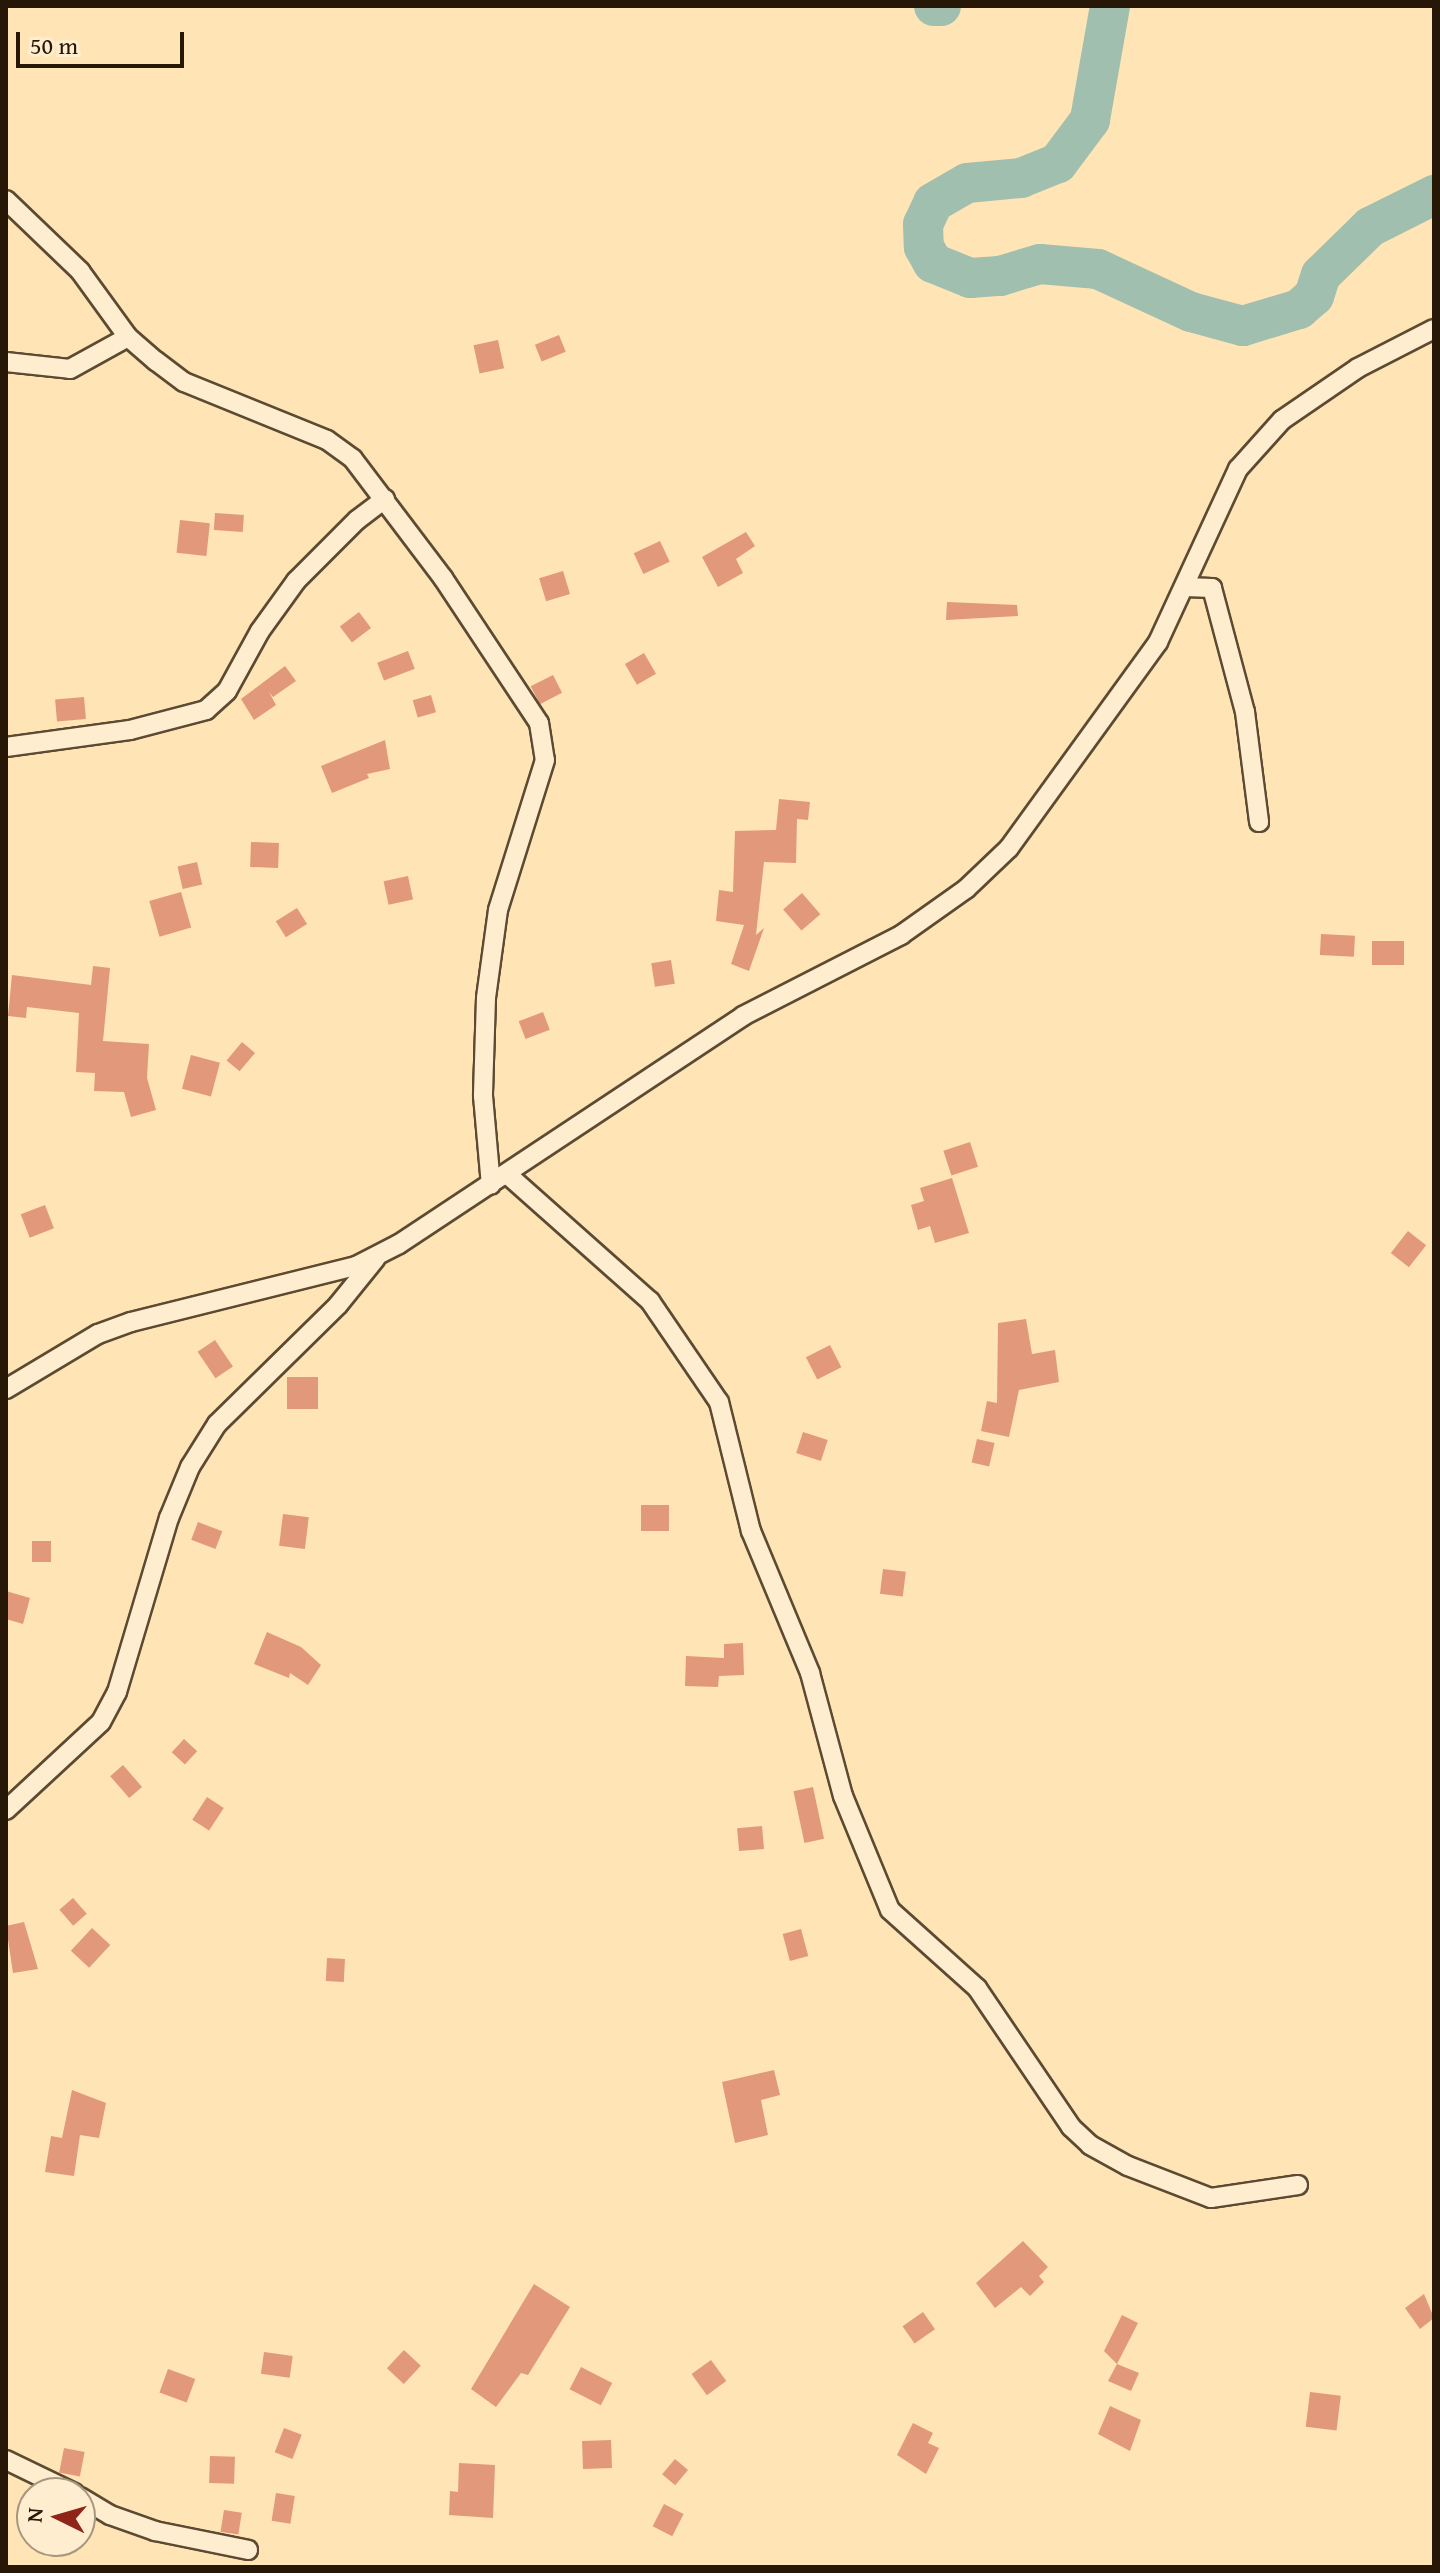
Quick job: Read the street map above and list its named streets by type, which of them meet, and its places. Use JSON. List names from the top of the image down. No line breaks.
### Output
{"scale_bar":"50 m","north":"left"}
